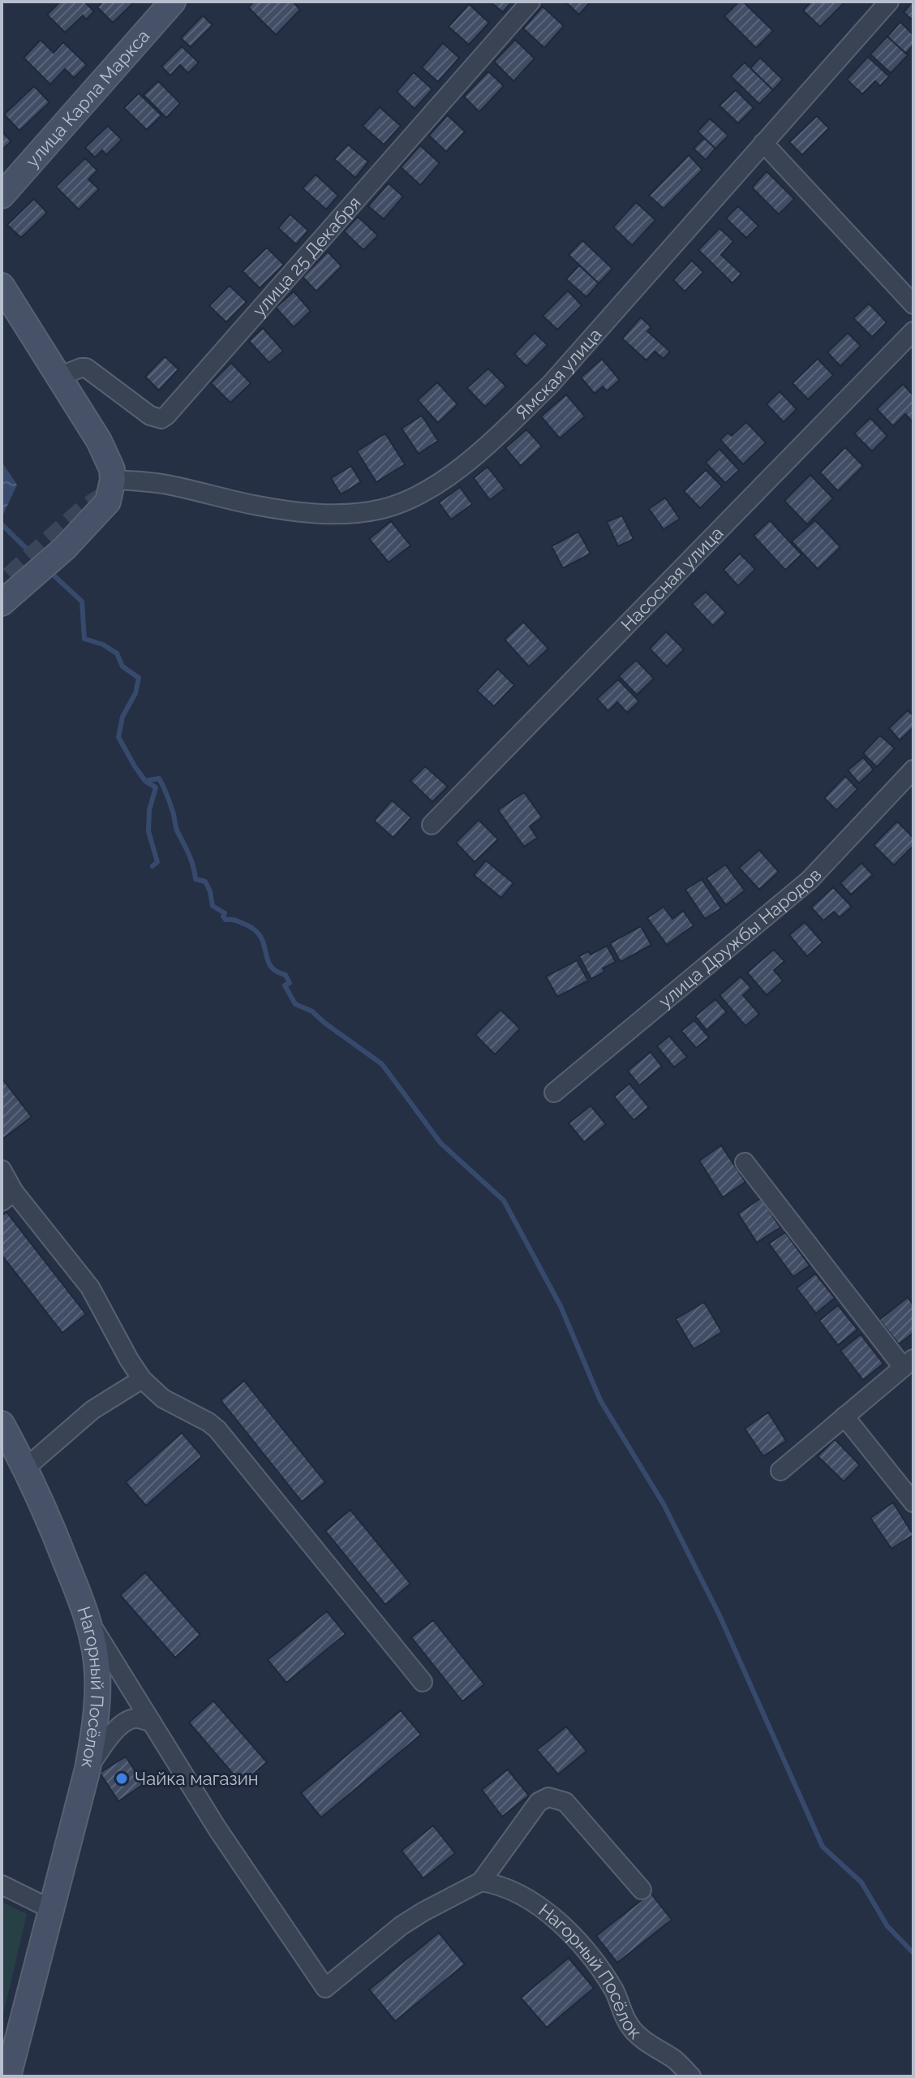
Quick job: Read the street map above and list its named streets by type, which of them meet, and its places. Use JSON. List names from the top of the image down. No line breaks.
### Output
{"streets":{"street":["улица Карла Маркса","улица 25 Декабря","Ямская улица","Насосная улица","улица Дружбы Народов","Нагорный Посёлок"]},"places":["Чайка магазин"]}
